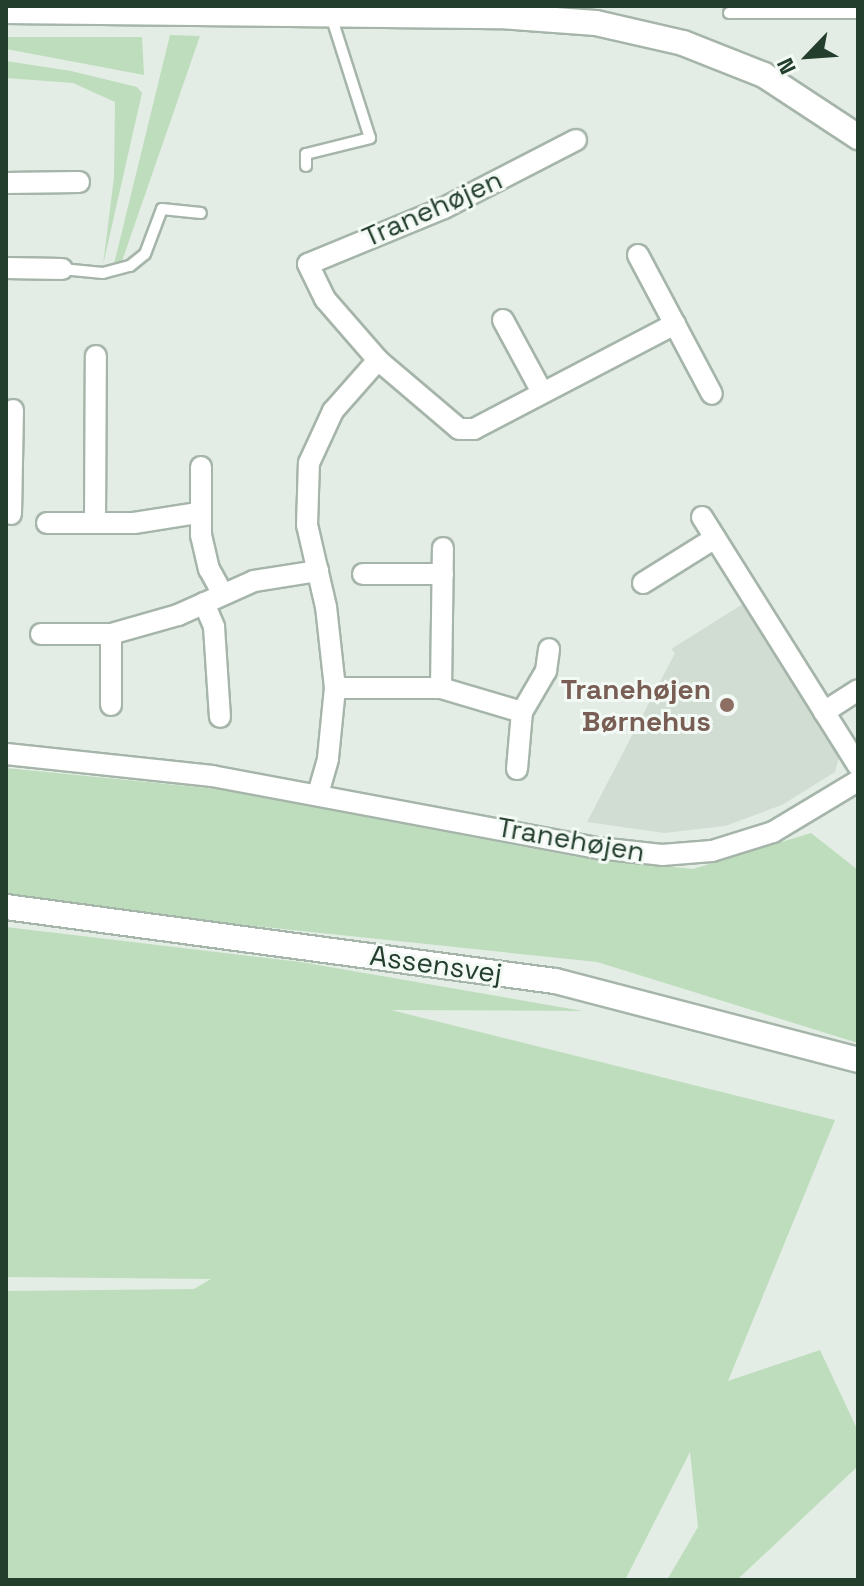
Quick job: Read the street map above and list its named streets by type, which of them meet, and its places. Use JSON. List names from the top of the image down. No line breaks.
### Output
{"streets":{"street":["Tranehøjen","Assensvej"]},"places":["Tranehøjen Børnehus"],"north":"bottom left"}
